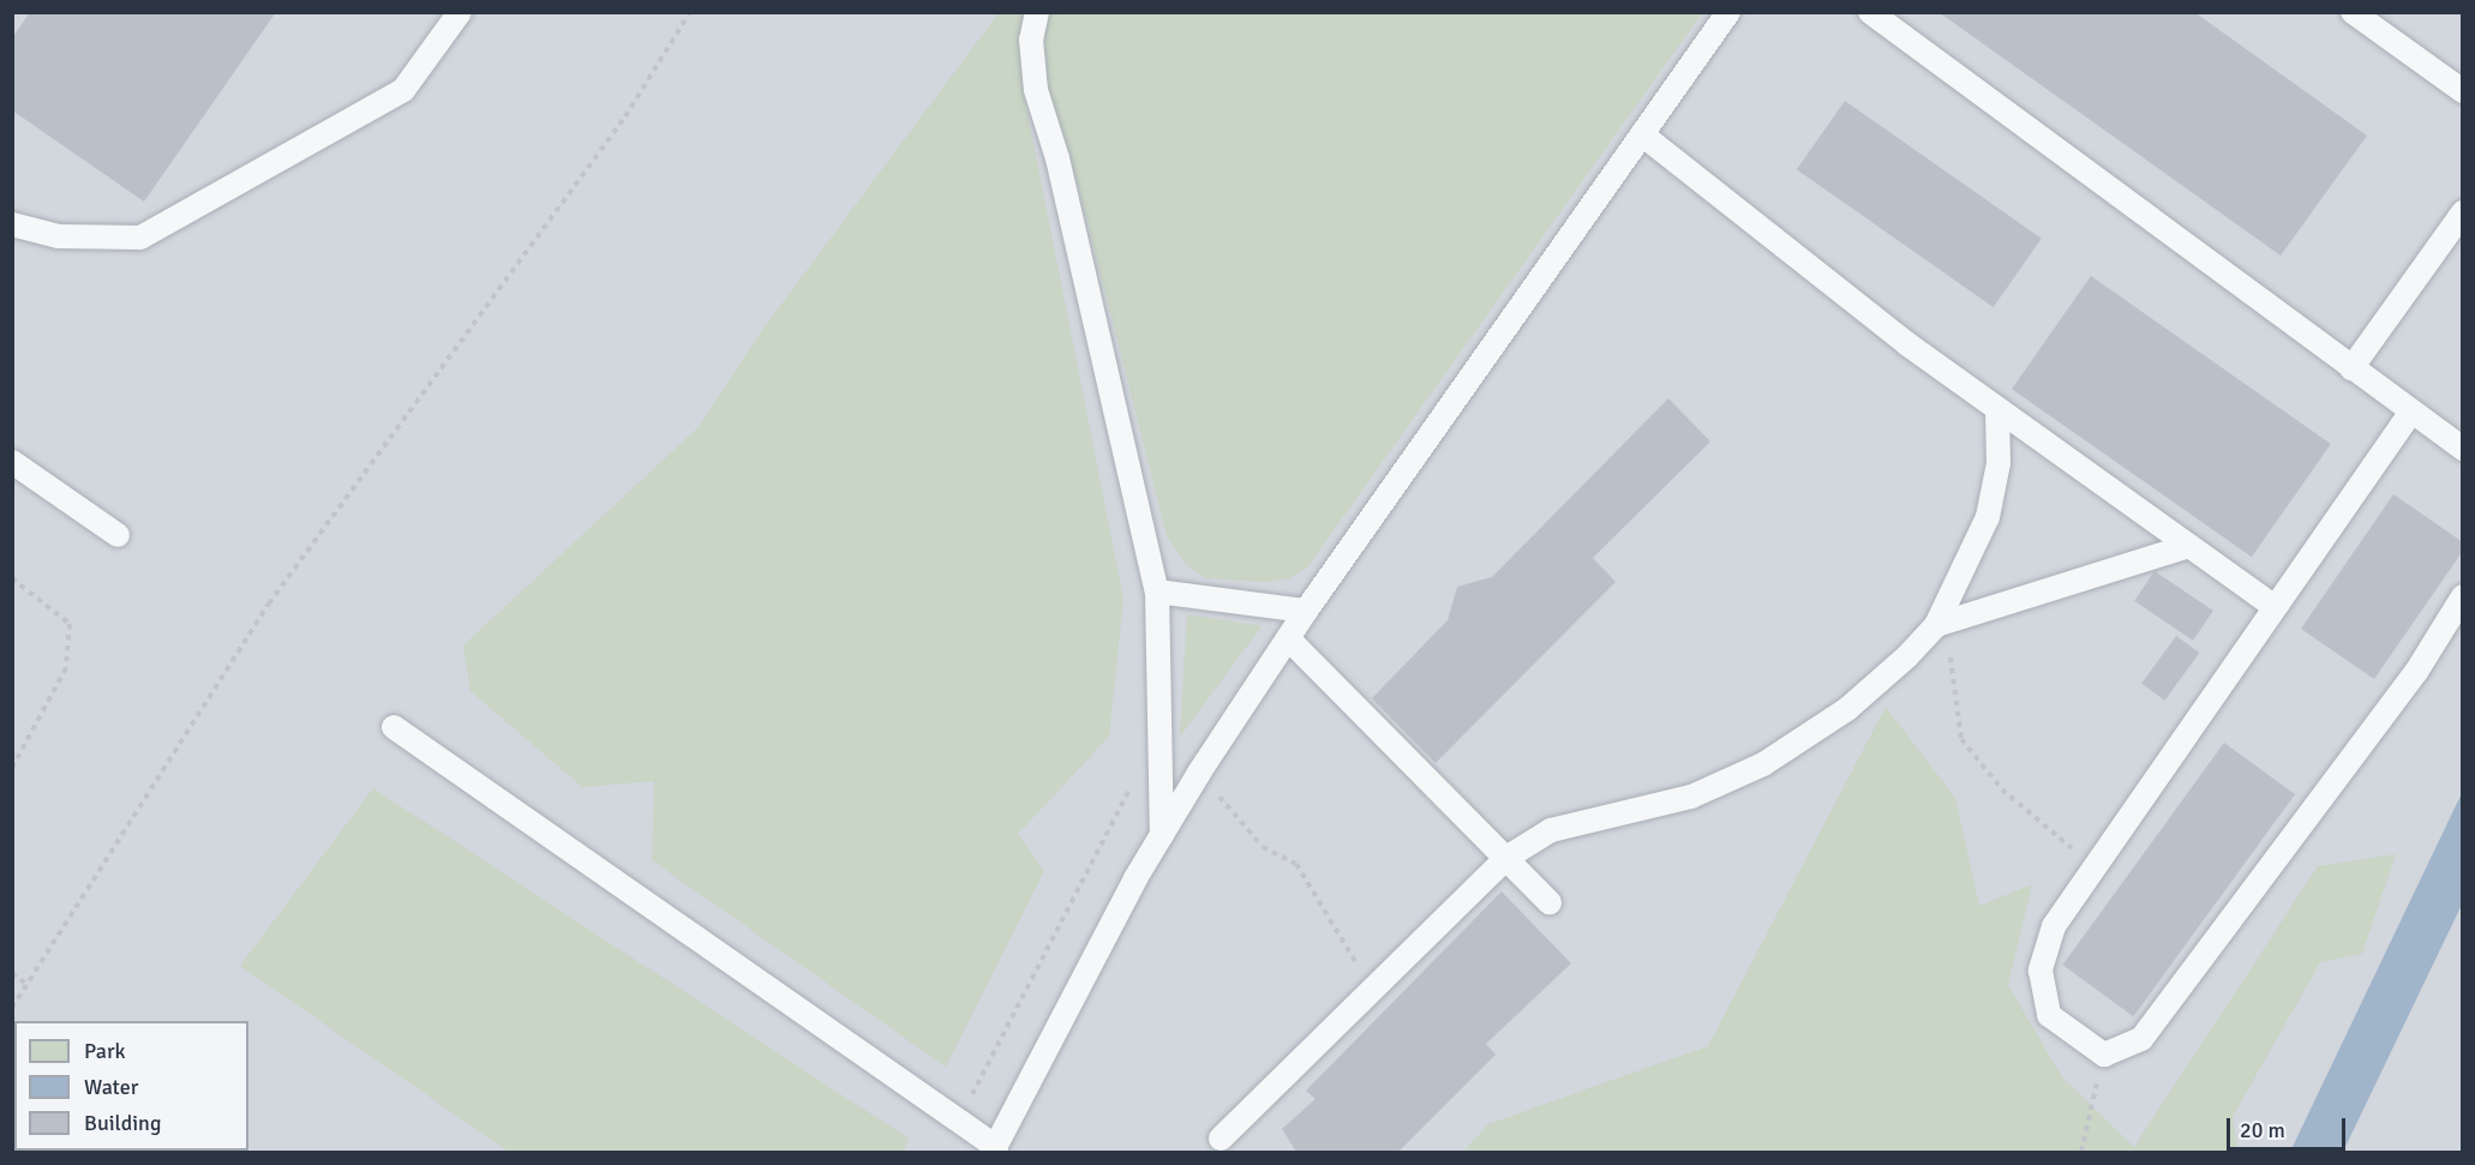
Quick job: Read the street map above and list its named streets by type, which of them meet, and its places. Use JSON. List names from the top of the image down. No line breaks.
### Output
{"legend":["Park","Water","Building"],"scale_bar":"20 m"}
